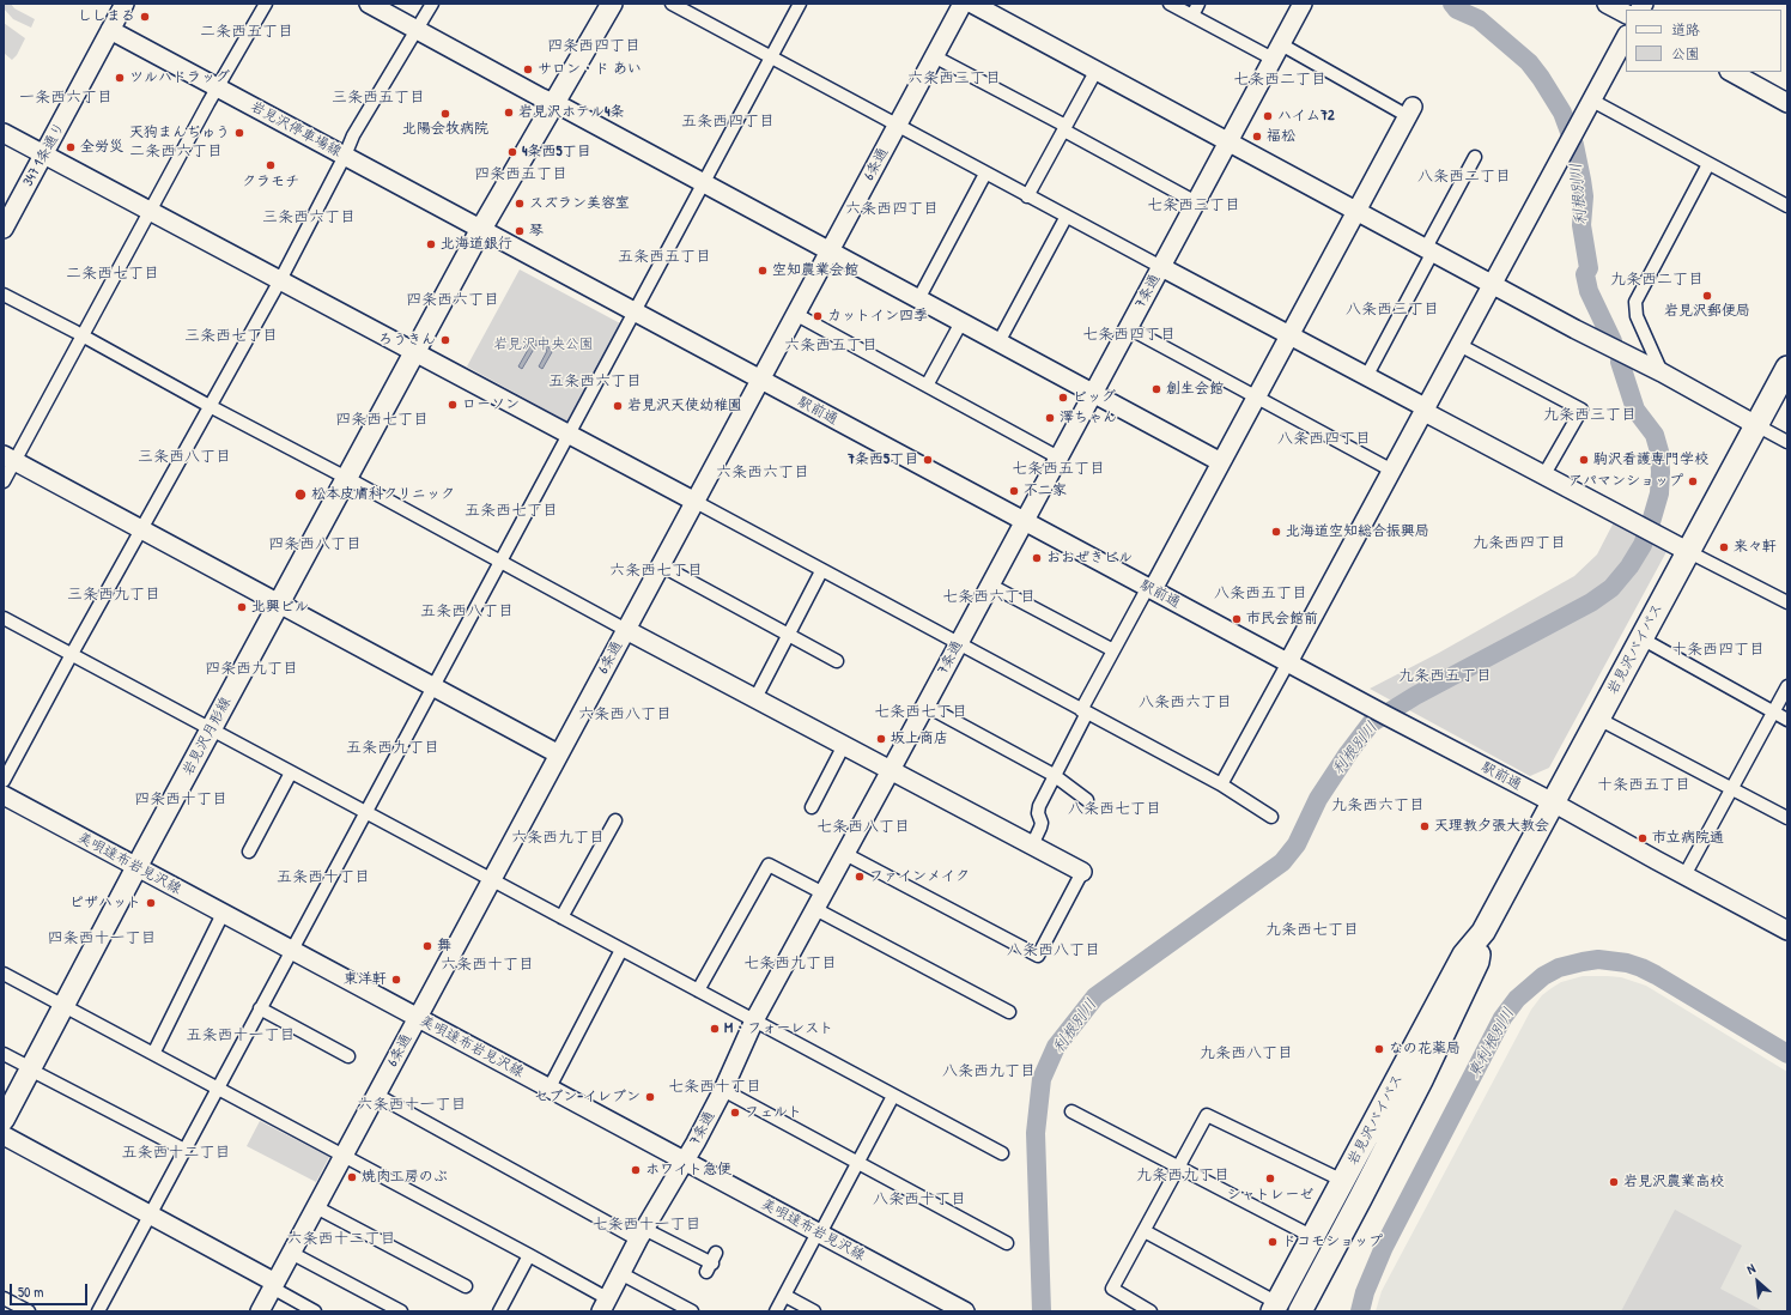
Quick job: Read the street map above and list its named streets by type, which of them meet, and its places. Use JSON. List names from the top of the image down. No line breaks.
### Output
{"streets":{"highway":["岩見沢バイパス"],"main road":["岩見沢月形線"],"street":["岩見沢停車場線","347 1条通り","6条通","7条通","駅前通","美唄達布岩見沢線"]},"crossings":[["岩見沢停車場線","347 1条通り"],["岩見沢停車場線","駅前通"],["岩見沢停車場線","岩見沢月形線"],["6条通","駅前通"],["6条通","美唄達布岩見沢線"],["7条通","駅前通"],["7条通","美唄達布岩見沢線"],["駅前通","岩見沢バイパス"],["駅前通","岩見沢月形線"],["岩見沢月形線","美唄達布岩見沢線"]],"districts":["二条西五丁目","四条西四丁目","六条西三丁目","七条西二丁目","一条西六丁目","三条西五丁目","五条西四丁目","二条西六丁目","四条西五丁目","八条西二丁目","七条西三丁目","六条西四丁目","三条西六丁目","五条西五丁目","二条西七丁目","九条西二丁目","四条西六丁目","八条西三丁目","七条西四丁目","三条西七丁目","六条西五丁目","五条西六丁目","九条西三丁目","四条西七丁目","八条西四丁目","三条西八丁目","七条西五丁目","六条西六丁目","五条西七丁目","九条西四丁目","四条西八丁目","六条西七丁目","八条西五丁目","三条西九丁目","七条西六丁目","五条西八丁目","十条西四丁目","四条西九丁目","九条西五丁目","八条西六丁目","七条西七丁目","六条西八丁目","五条西九丁目","十条西五丁目","四条西十丁目","九条西六丁目","八条西七丁目","七条西八丁目","六条西九丁目","五条西十丁目","九条西七丁目","四条西十一丁目","八条西八丁目","七条西九丁目","六条西十丁目","五条西十一丁目","九条西八丁目","八条西九丁目","七条西十丁目","六条西十一丁目","五条西十二丁目","九条西九丁目","八条西十丁目","七条西十一丁目","六条西十二丁目"],"water":["利根別川","東利根別川"],"parks":["岩見沢中央公園"],"places":["ししまる","サロン・ド あい","ツルハドラッグ","岩見沢ホテル4条","北陽会牧病院","ハイム72","天狗まんぢゅう","福松","全労災","4条西5丁目","クラモチ","スズラン美容室","琴","北海道銀行","空知農業会館","岩見沢郵便局","カットイン四季","ろうきん","創生会館","ビッグ","ローソン","岩見沢天使幼稚園","澤ちゃん","7条西5丁目","駒沢看護専門学校","アパマンショップ","不二家","松本皮膚科クリニック","北海道空知総合振興局","来々軒","おおぜきビル","北興ビル","市民会館前","坂上商店","天理教夕張大教会","市立病院通","ファインメイク","ピザハット","舞","東洋軒","M・フォーレスト","なの花薬局","セブン-イレブン","フェルト","ホワイト急便","焼肉工房のぶ","シャトレーゼ","岩見沢農業高校","ドコモショップ"],"legend":["道路","公園"],"scale_bar":"50 m","north":"top left"}
